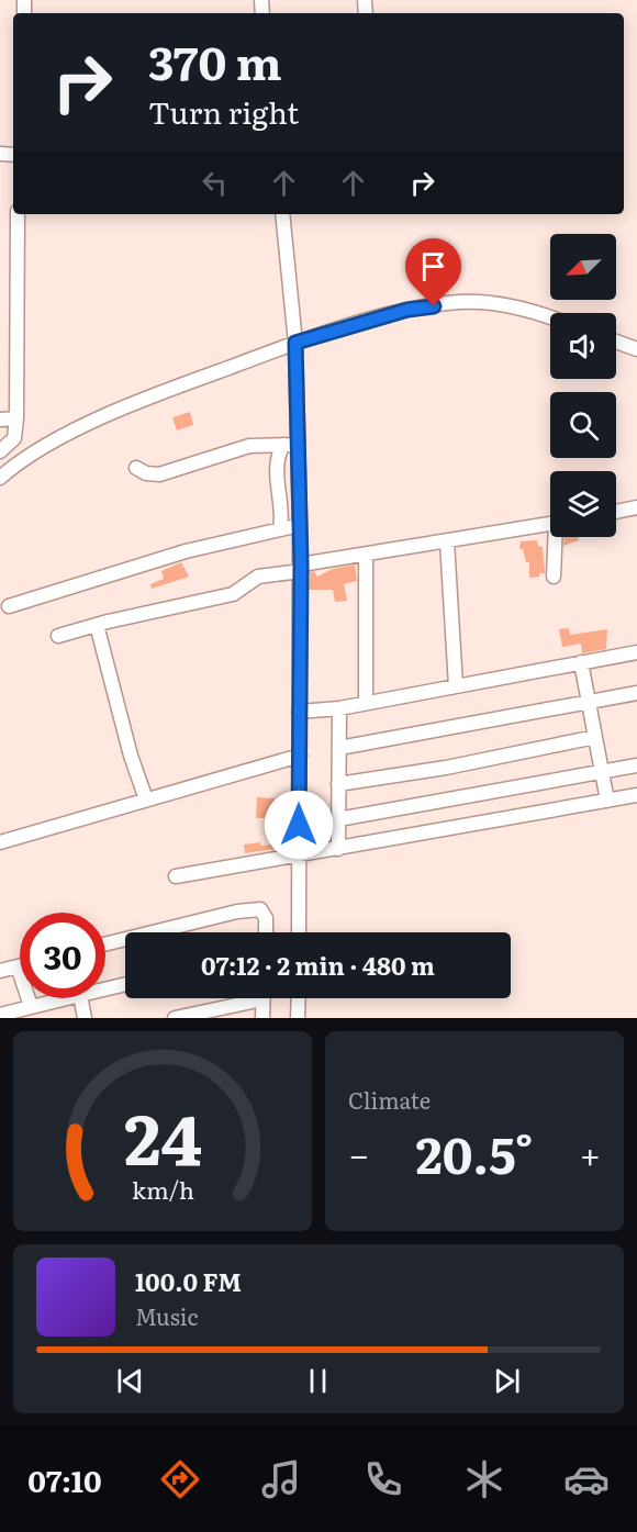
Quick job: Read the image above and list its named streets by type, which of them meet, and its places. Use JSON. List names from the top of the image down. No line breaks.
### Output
{"north":"bottom left","page":{"turn":["370 m","Turn right"],"limit":"30","trip":"07:12 · 2 min · 480 m","tile":"Climate","heat":["−","20.5°","+"],"song":["100.0 FM","Music"],"tabs":"07:10","gauge":["24","km/h"]}}
